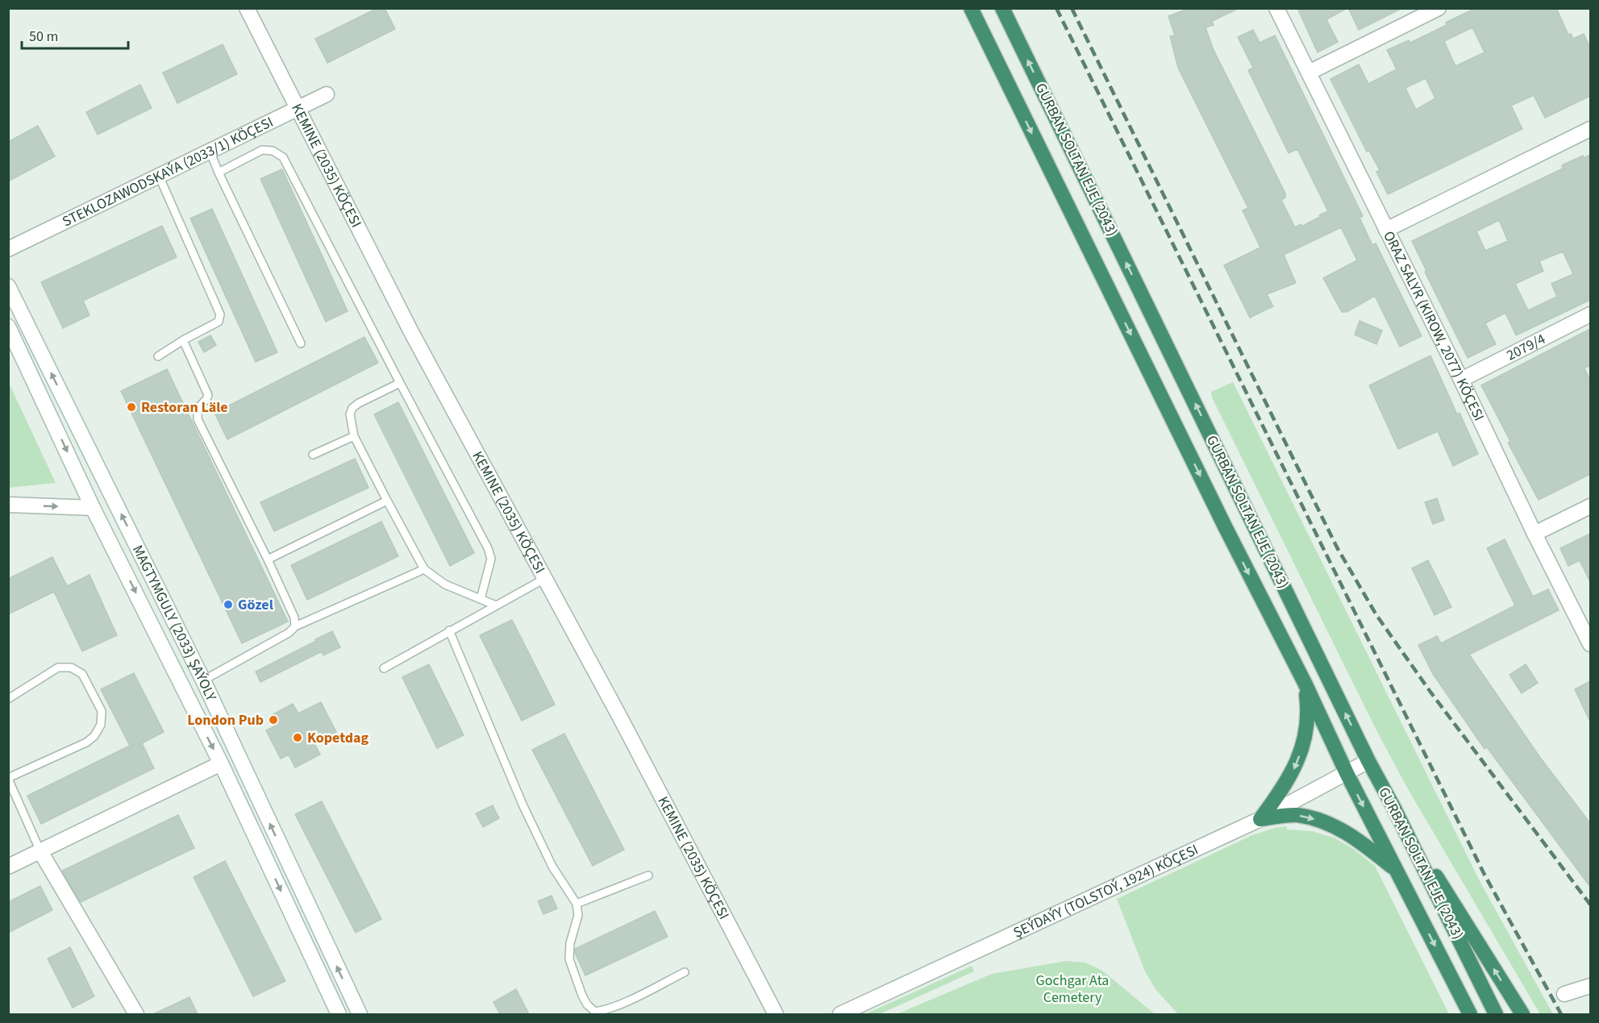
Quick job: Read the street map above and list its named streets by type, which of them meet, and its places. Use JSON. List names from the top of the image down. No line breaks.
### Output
{"streets":{"highway":["GURBAN SOLTAN EJE (2043)"],"street":["KEMINE (2035) KÖÇESI","STEKLOZAWODSKAÝA (2033/1) KÖÇESI","ORAZ SALYR (KIROW, 2077) KÖÇESI","2079/4","MAGTYMGULY (2033) ŞAÝOLY","ŞEÝDAÝY (TOLSTOÝ, 1924) KÖÇESI"]},"crossings":[["GURBAN SOLTAN EJE (2043)","ŞEÝDAÝY (TOLSTOÝ, 1924) KÖÇESI"],["KEMINE (2035) KÖÇESI","STEKLOZAWODSKAÝA (2033/1) KÖÇESI"],["ORAZ SALYR (KIROW, 2077) KÖÇESI","2079/4"]],"parks":["Gochgar Ata Cemetery"],"places":["Restoran Läle","Gözel","London Pub","Kopetdag"],"scale_bar":"50 m"}
